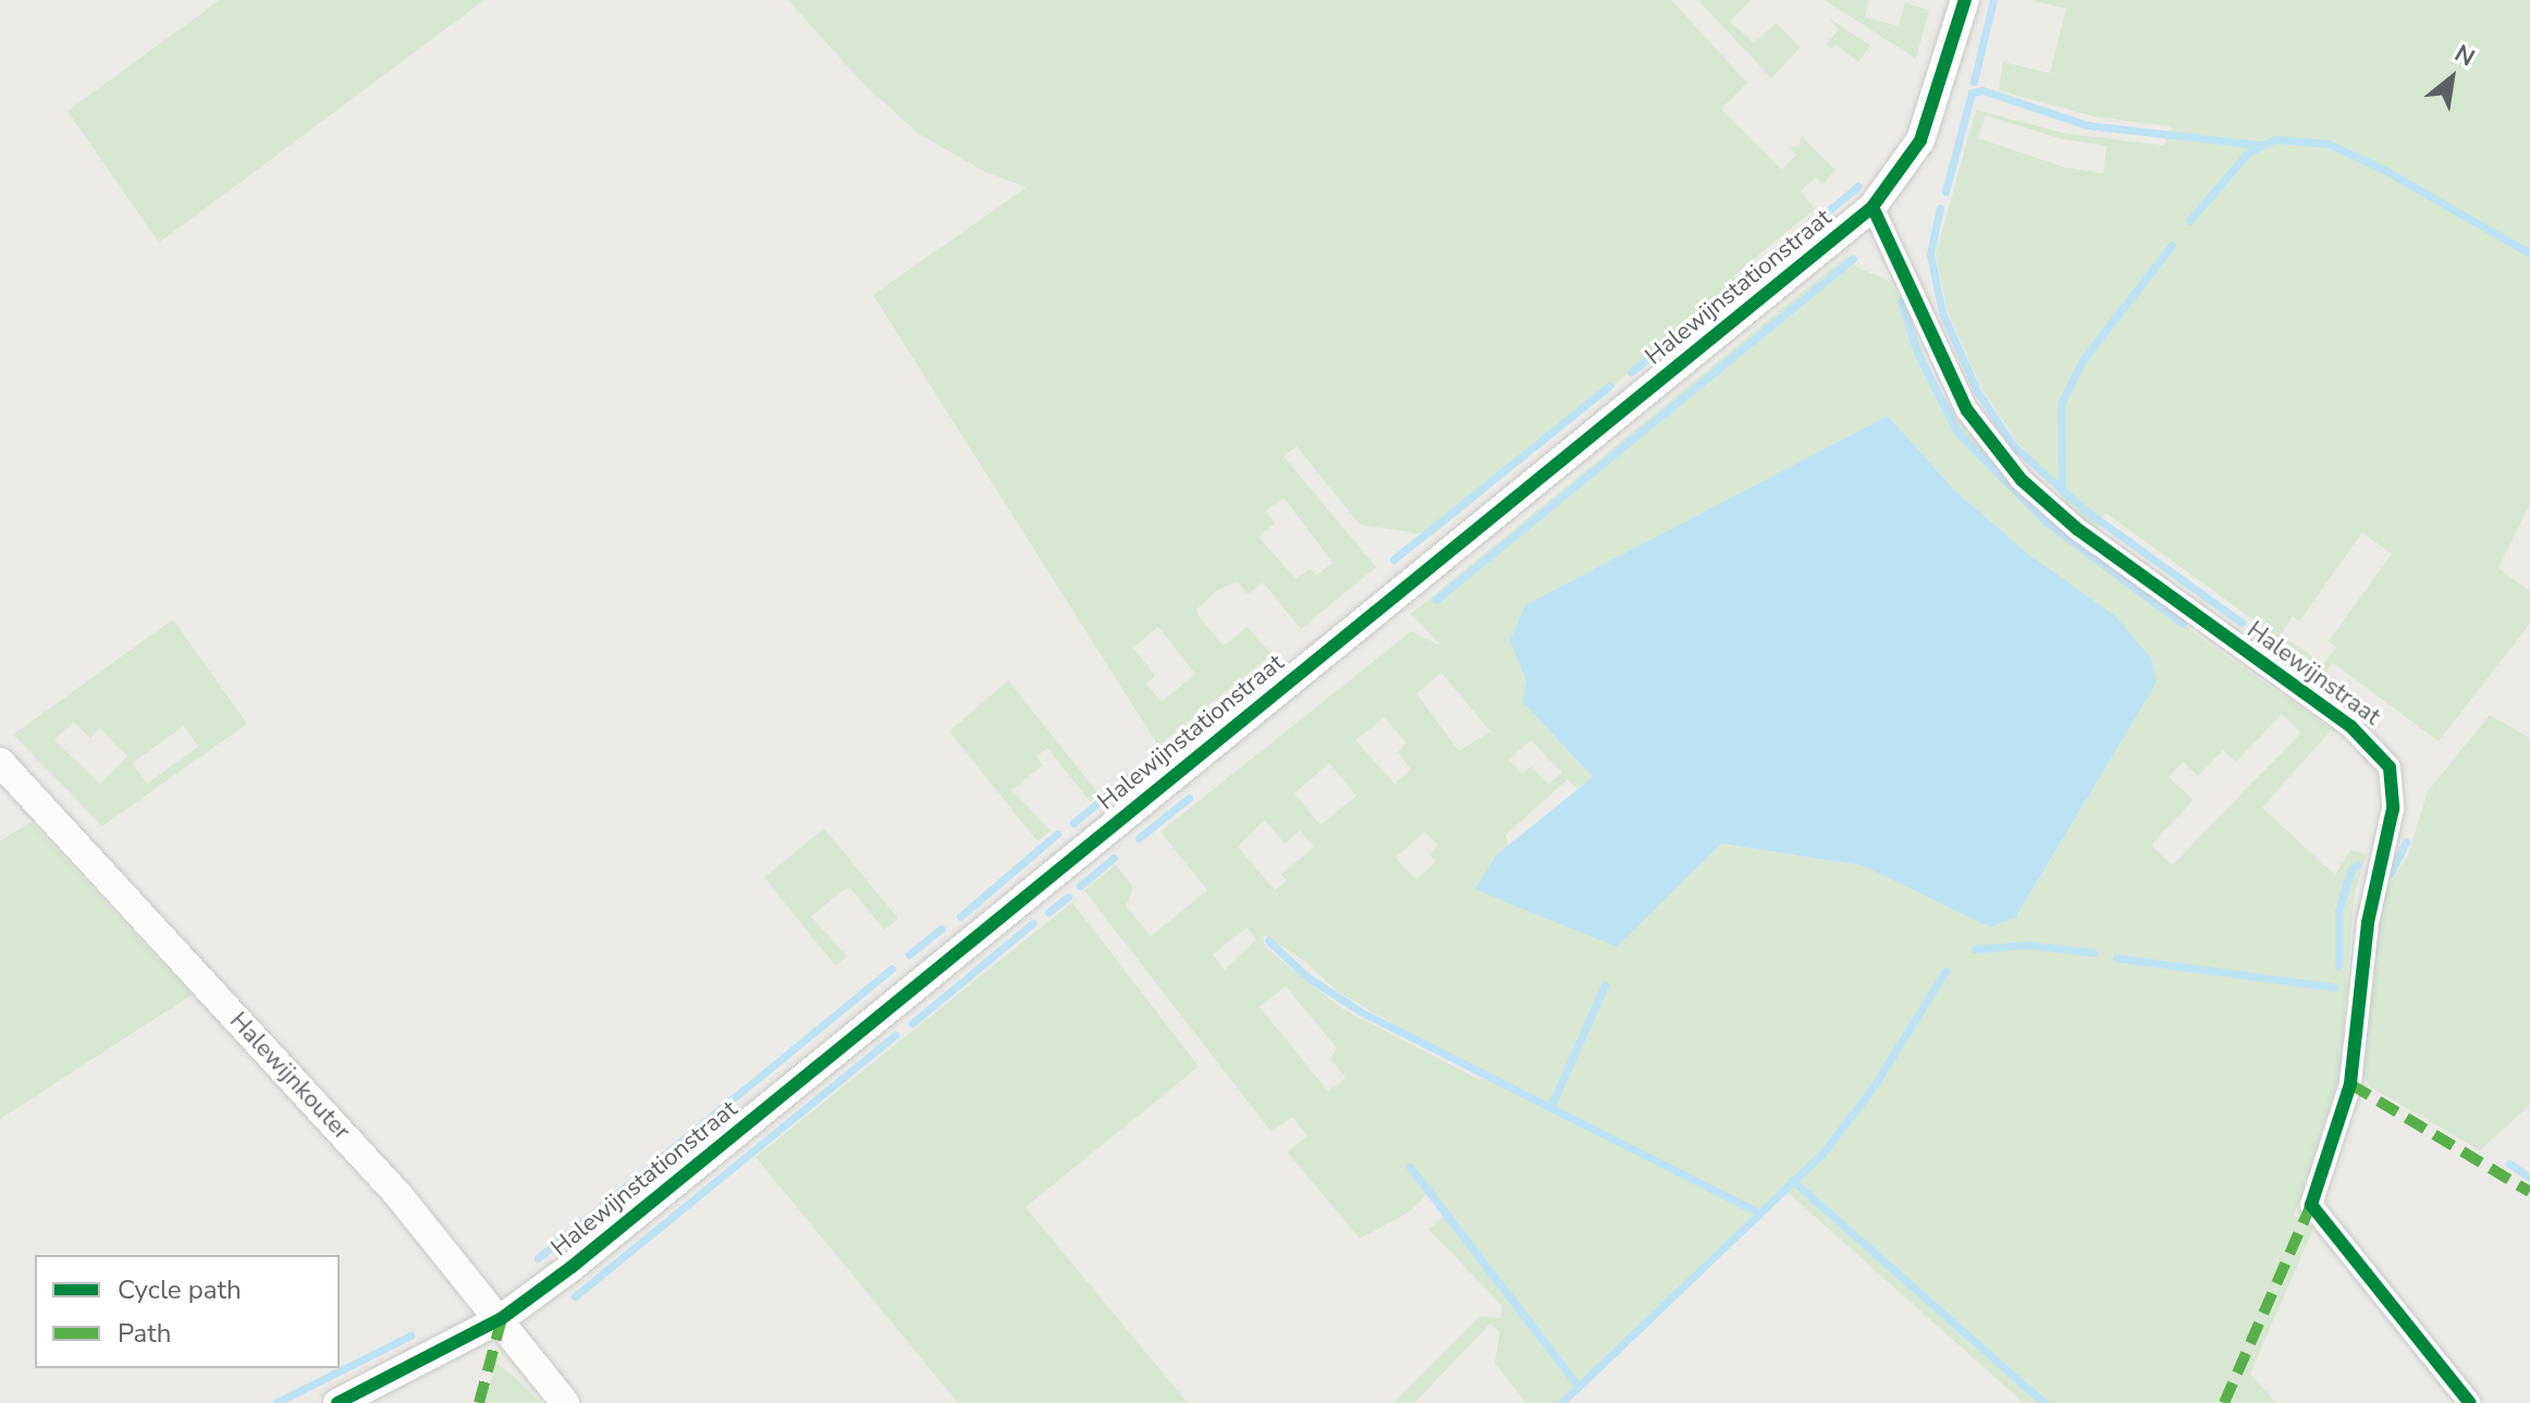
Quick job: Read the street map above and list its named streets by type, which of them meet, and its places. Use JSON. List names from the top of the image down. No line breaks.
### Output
{"streets":{"street":["Halewijnstationstraat","Halewijnstraat","Halewijnkouter"]},"crossings":[["Halewijnstationstraat","Halewijnstraat"],["Halewijnstationstraat","Halewijnkouter"]],"legend":["Cycle path","Path"],"north":"top right"}
